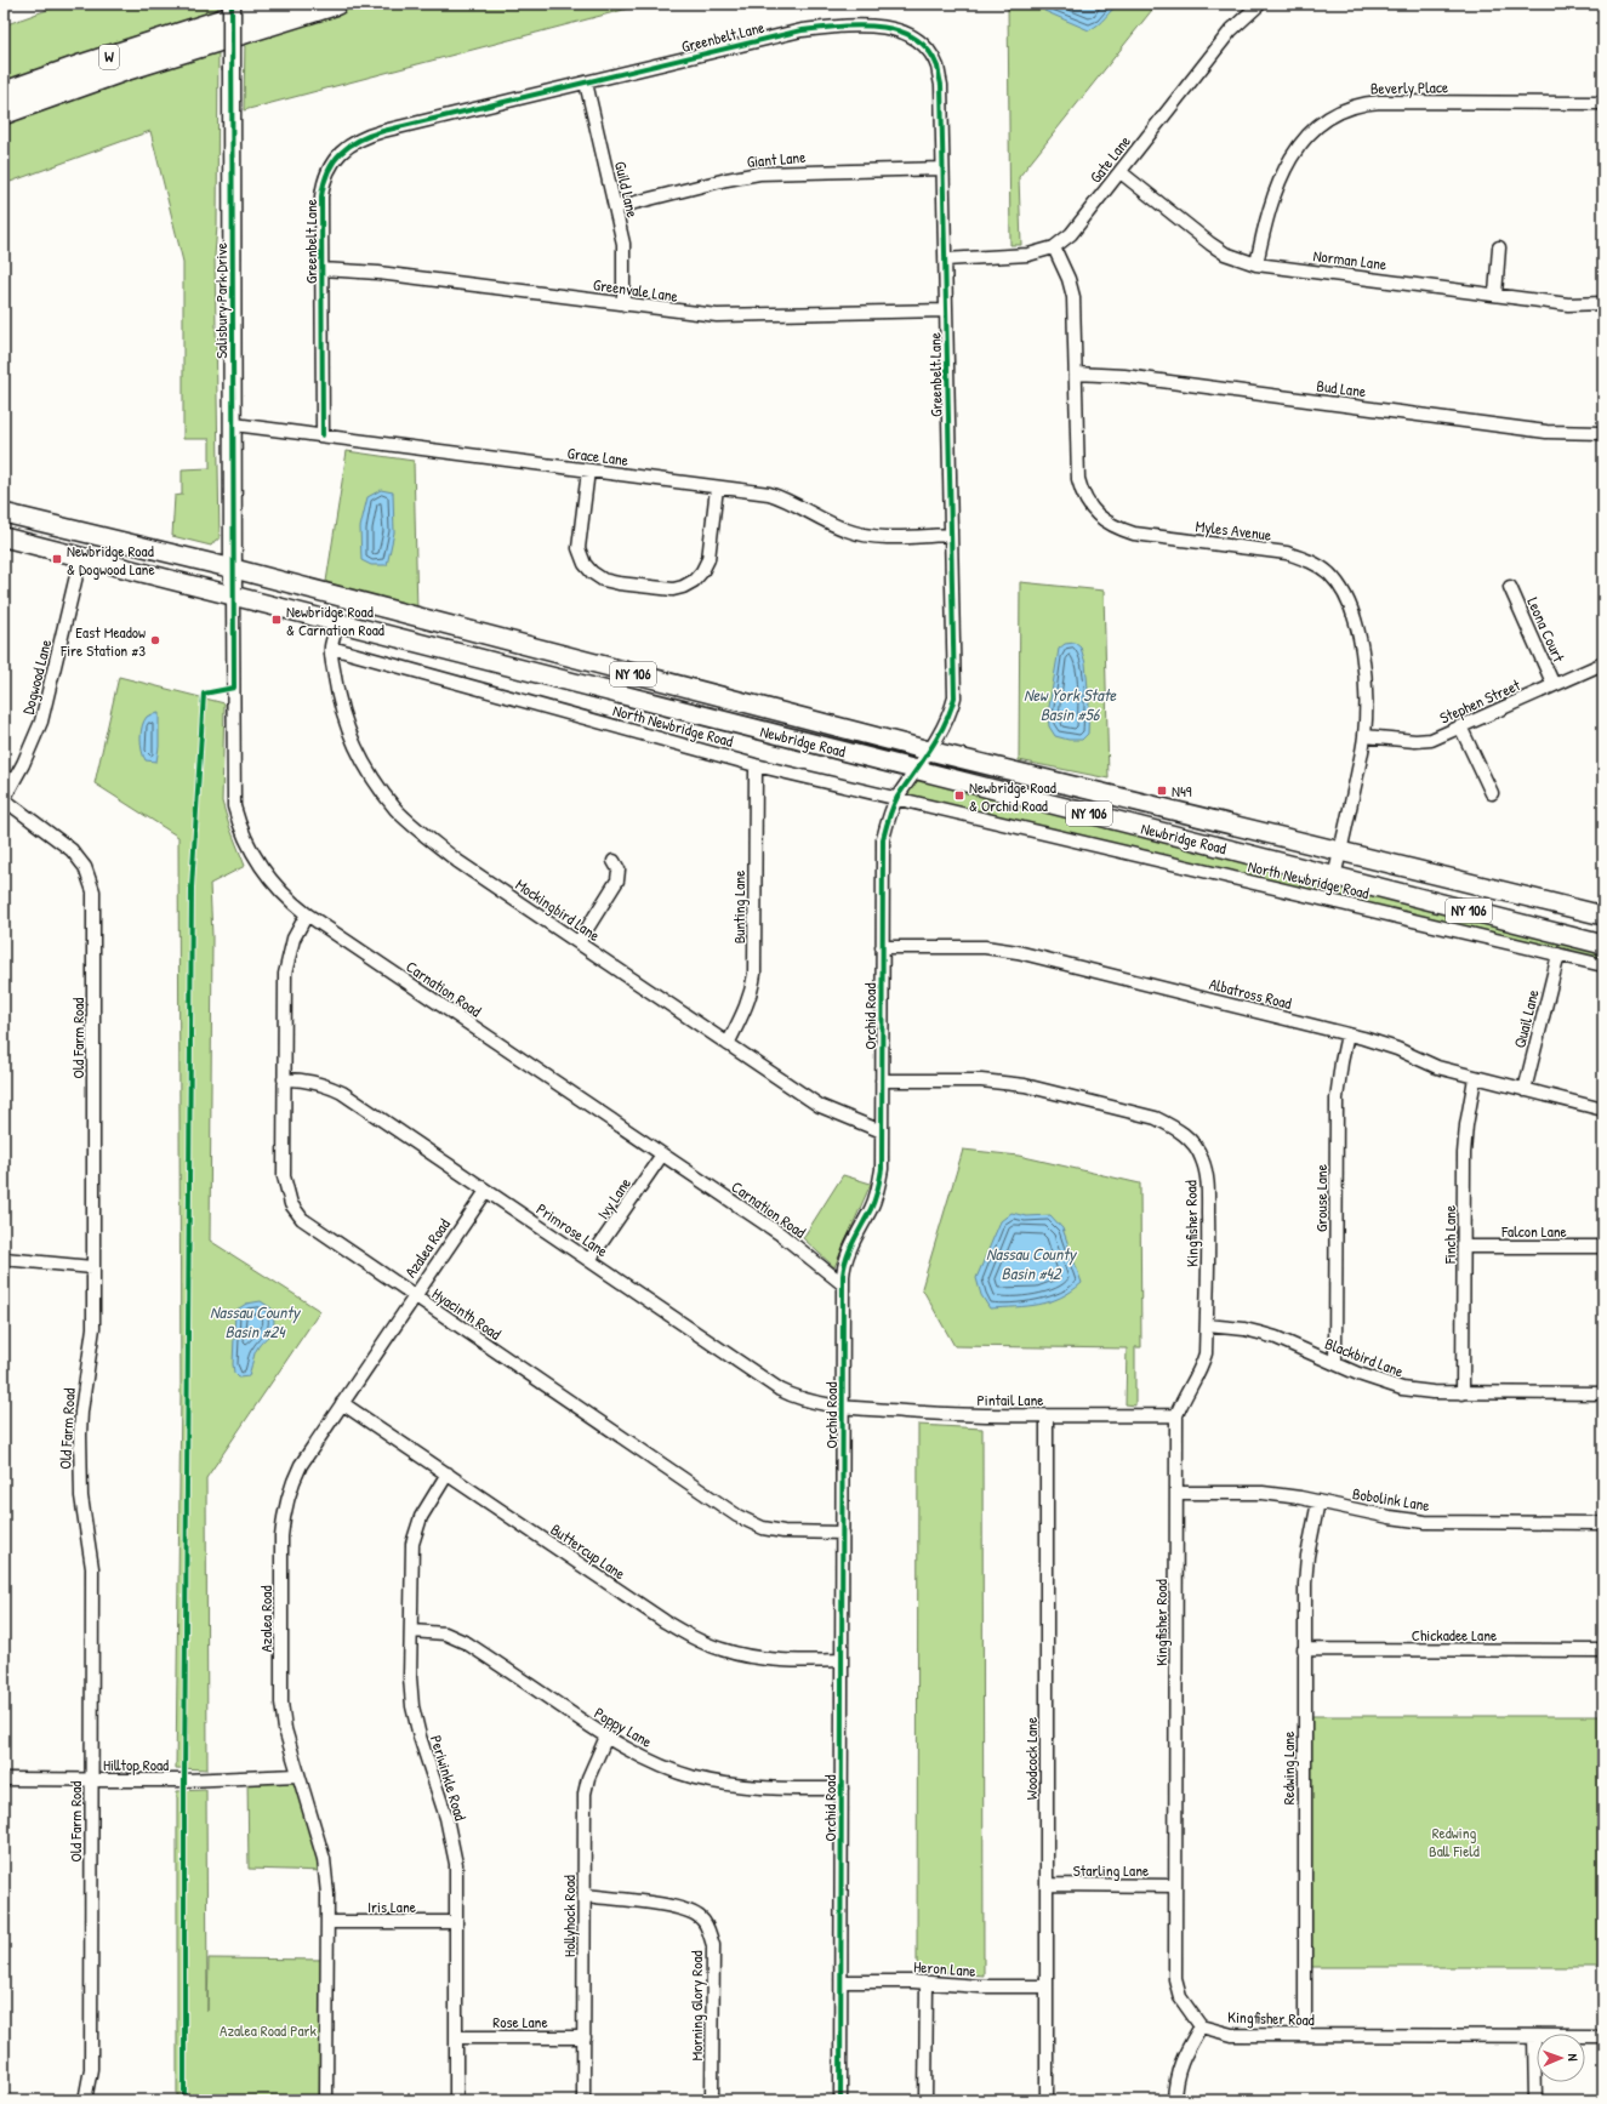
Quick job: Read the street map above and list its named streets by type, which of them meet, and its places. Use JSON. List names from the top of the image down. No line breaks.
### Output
{"streets":{"highway":["W"],"main road":["Salisbury Park Drive","NY 106","Newbridge Road"],"street":["Greenbelt Lane","Beverly Place","Giant Lane","Gate Lane","Guild Lane","Norman Lane","Greenvale Lane","Bud Lane","Grace Lane","Myles Avenue","Leona Court","Dogwood Lane","Stephen Street","North Newbridge Road","Bunting Lane","Mockingbird Lane","Carnation Road","Albatross Road","Orchid Road","Quail Lane","Old Farm Road","Ivy Lane","Grouse Lane","Kingfisher Road","Primrose Lane","Falcon Lane","Finch Lane","Azalea Road","Hyacinth Road","Blackbird Lane","Pintail Lane","Bobolink Lane","Buttercup Lane","Chickadee Lane","Poppy Lane","Woodcock Lane","Hilltop Road","Redwing Lane","Periwinkle Road","Starling Lane","Iris Lane","Hollyhock Road","Heron Lane","Morning Glory Road","Rose Lane"]},"crossings":[["Greenbelt Lane","Giant Lane"],["Greenbelt Lane","Gate Lane"],["Greenbelt Lane","Guild Lane"],["Greenbelt Lane","Greenvale Lane"],["Greenbelt Lane","Grace Lane"],["Greenbelt Lane","Newbridge Road"],["Greenbelt Lane","Orchid Road"],["Beverly Place","Norman Lane"],["Giant Lane","Guild Lane"],["Gate Lane","Norman Lane"],["Gate Lane","Myles Avenue"],["Guild Lane","Greenvale Lane"],["Salisbury Park Drive","Grace Lane"],["Salisbury Park Drive","Newbridge Road"],["Salisbury Park Drive","Carnation Road"],["Bud Lane","Myles Avenue"],["Myles Avenue","Stephen Street"],["Myles Avenue","Newbridge Road"],["Leona Court","Stephen Street"],["Dogwood Lane","Newbridge Road"],["Dogwood Lane","Old Farm Road"],["North Newbridge Road","Bunting Lane"],["North Newbridge Road","Mockingbird Lane"],["North Newbridge Road","Orchid Road"],["North Newbridge Road","Quail Lane"],["Newbridge Road","Mockingbird Lane"],["Newbridge Road","Carnation Road"],["Newbridge Road","Orchid Road"],["Bunting Lane","Mockingbird Lane"],["Mockingbird Lane","Orchid Road"],["Carnation Road","Orchid Road"],["Carnation Road","Ivy Lane"],["Carnation Road","Hyacinth Road"],["Albatross Road","Orchid Road"],["Albatross Road","Quail Lane"],["Albatross Road","Grouse Lane"],["Albatross Road","Finch Lane"],["Orchid Road","Kingfisher Road"],["Orchid Road","Primrose Lane"],["Orchid Road","Hyacinth Road"],["Orchid Road","Pintail Lane"],["Orchid Road","Buttercup Lane"],["Orchid Road","Poppy Lane"],["Orchid Road","Heron Lane"],["Old Farm Road","Hilltop Road"],["Ivy Lane","Primrose Lane"],["Grouse Lane","Blackbird Lane"],["Kingfisher Road","Blackbird Lane"],["Kingfisher Road","Pintail Lane"],["Kingfisher Road","Bobolink Lane"],["Kingfisher Road","Redwing Lane"],["Kingfisher Road","Starling Lane"],["Primrose Lane","Azalea Road"],["Primrose Lane","Hyacinth Road"],["Primrose Lane","Pintail Lane"],["Falcon Lane","Finch Lane"],["Finch Lane","Blackbird Lane"],["Azalea Road","Hyacinth Road"],["Azalea Road","Buttercup Lane"],["Azalea Road","Hilltop Road"],["Azalea Road","Iris Lane"],["Pintail Lane","Woodcock Lane"],["Bobolink Lane","Redwing Lane"],["Buttercup Lane","Periwinkle Road"],["Chickadee Lane","Redwing Lane"],["Poppy Lane","Periwinkle Road"],["Poppy Lane","Hollyhock Road"],["Woodcock Lane","Starling Lane"],["Woodcock Lane","Heron Lane"],["Periwinkle Road","Iris Lane"],["Periwinkle Road","Rose Lane"],["Hollyhock Road","Morning Glory Road"],["Hollyhock Road","Rose Lane"]],"water":["New York State Basin #56","Nassau County Basin #42","Nassau County Basin #24"],"parks":["Redwing Ball Field","Azalea Road Park"],"places":{"transit":["Newbridge Road & Dogwood Lane","Newbridge Road & Carnation Road","N49","Newbridge Road & Orchid Road"],"other":["East Meadow Fire Station #3"]},"north":"right"}
